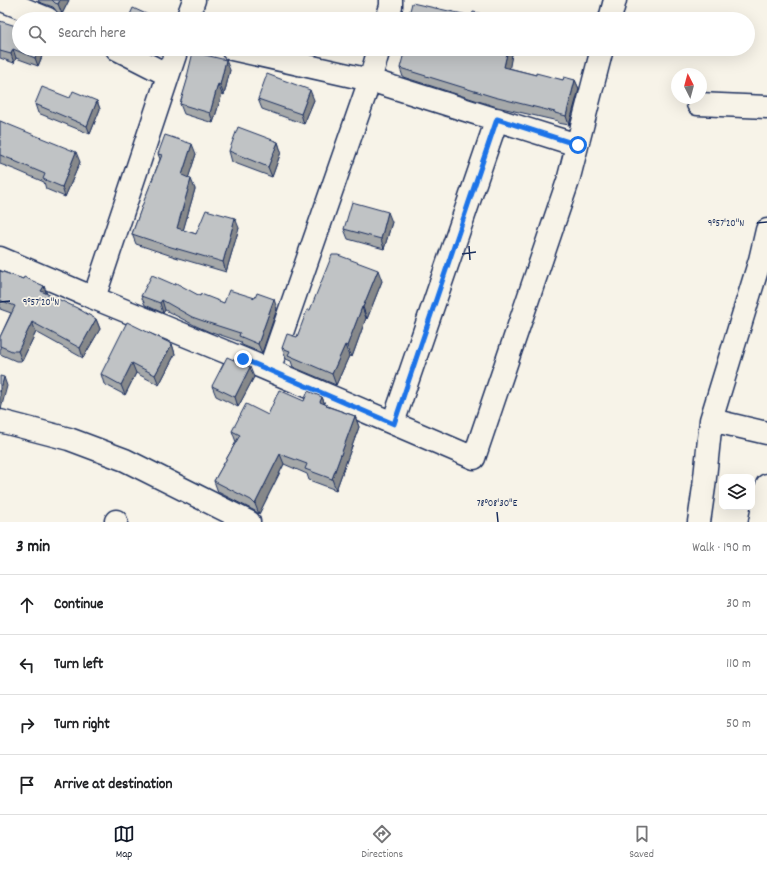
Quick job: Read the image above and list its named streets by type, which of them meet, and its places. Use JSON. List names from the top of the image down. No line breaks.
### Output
{"north":"top","page":{"search":"Search here","heading":["3 min","Walk · 190 m"],"list":[["Continue","30 m"],["Turn left","110 m"],["Turn right","50 m"],"Arrive at destination"],"nav":["Map","Directions","Saved"]},"coordinates":["9°57'20\"N","78°08'30\"E"]}
